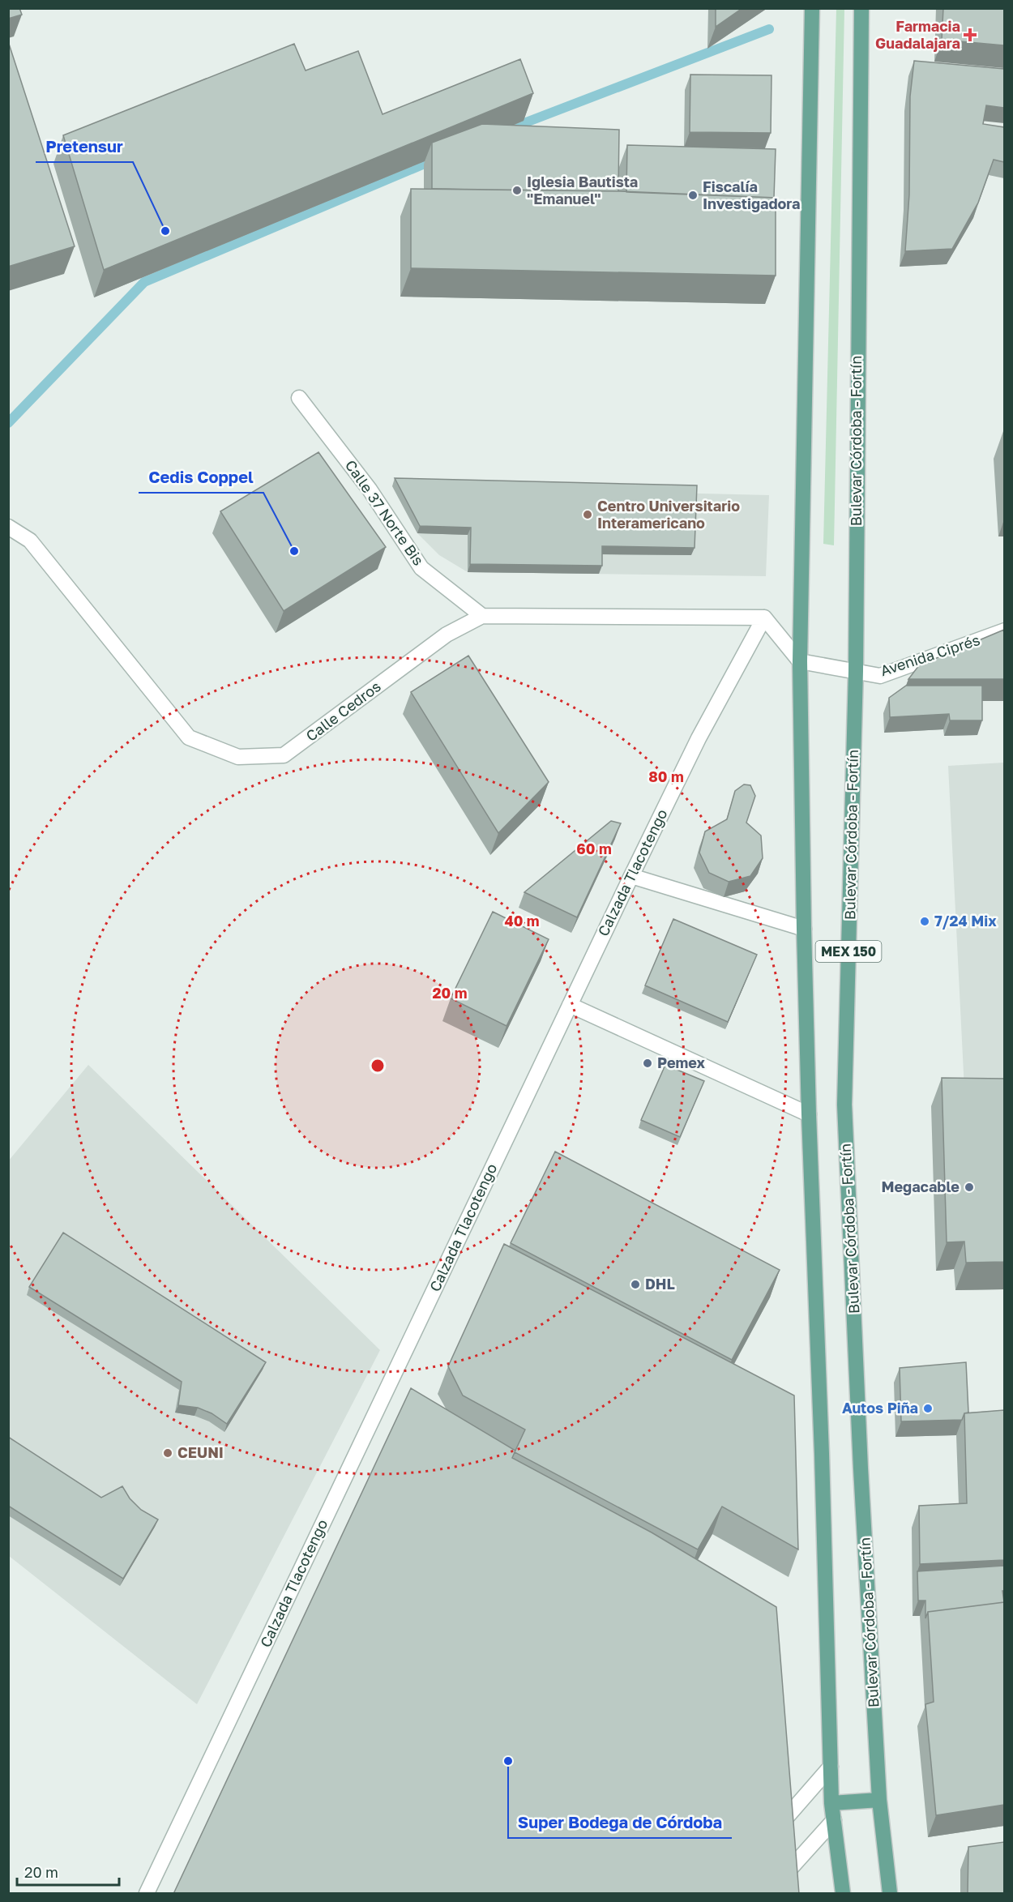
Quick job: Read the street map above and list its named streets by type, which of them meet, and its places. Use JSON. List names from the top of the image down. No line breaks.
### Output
{"streets":{"main road":["Bulevar Córdoba - Fortín","MEX 150"],"street":["Calle 37 Norte Bis","Avenida Ciprés","Calle Cedros","Calzada Tlacotengo"]},"crossings":[["Bulevar Córdoba - Fortín","Avenida Ciprés"],["Calle 37 Norte Bis","Calle Cedros"],["Avenida Ciprés","MEX 150"],["Calle Cedros","Calzada Tlacotengo"]],"places":{"health":["Farmacia Guadalajara"],"other":["Iglesia Bautista \"Emanuel\"","Fiscalía Investigadora","Pretensur","Centro Universitario Interamericano","Cedis Coppel","7/24 Mix","Pemex","Megacable","DHL","Autos Piña","CEUNI","Super Bodega de Córdoba"]},"scale_bar":"20 m","rings":["80 m","60 m","40 m","20 m"]}
